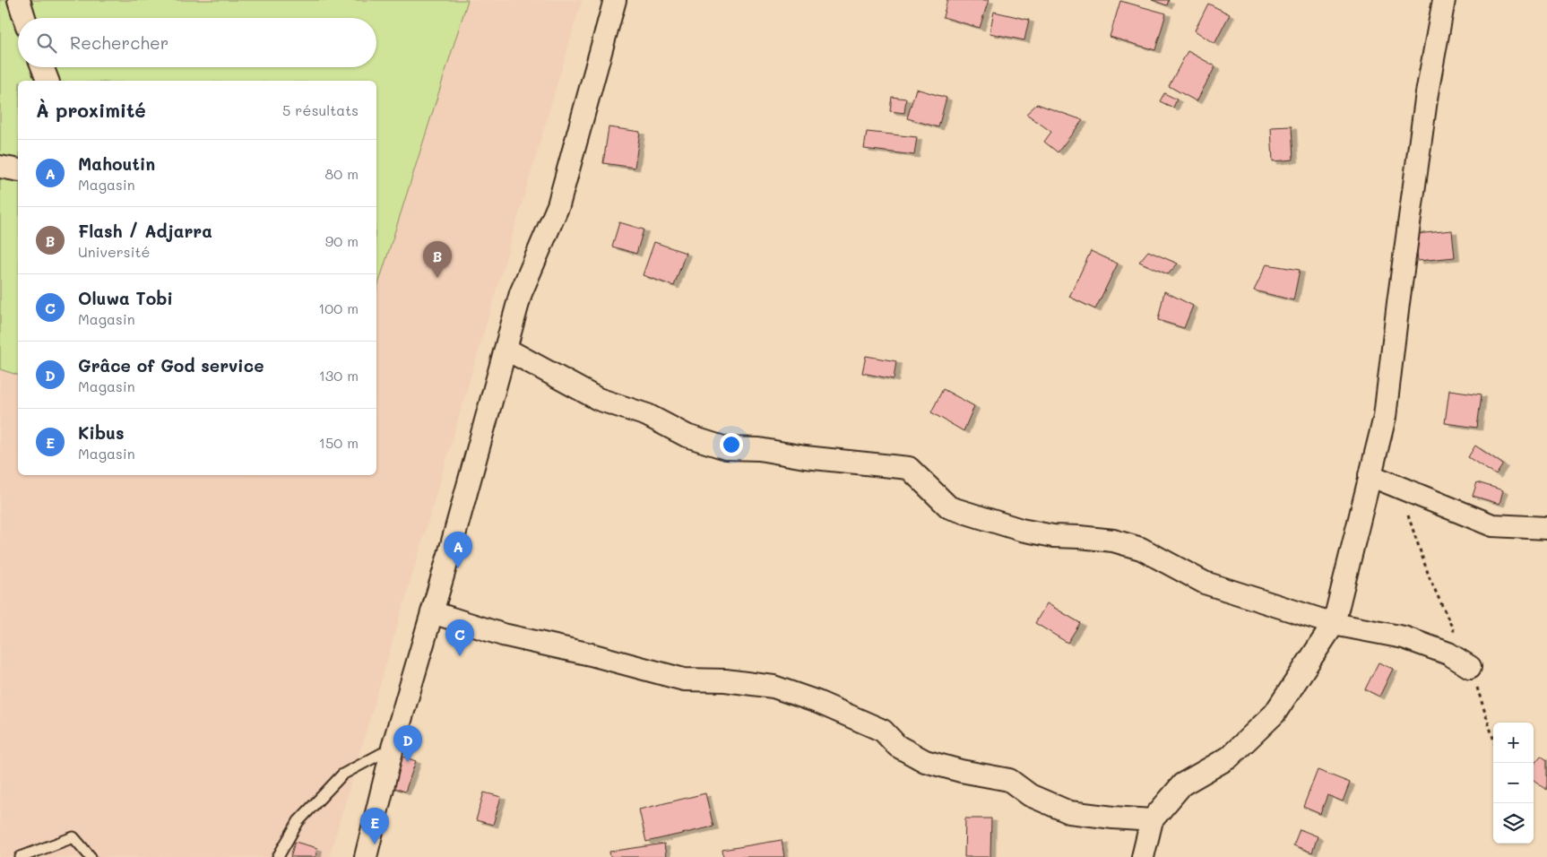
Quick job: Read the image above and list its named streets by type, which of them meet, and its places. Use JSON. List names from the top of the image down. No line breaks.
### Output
{"page":{"search":"Rechercher","heading":["À proximité","5 résultats"],"list":[{"mark":"A","name":"Mahoutin","note":"Magasin","value":"80 m"},{"mark":"B","name":"Flash / Adjarra","note":"Université","value":"90 m"},{"mark":"C","name":"Oluwa Tobi","note":"Magasin","value":"100 m"},{"mark":"D","name":"Grâce of God service","note":"Magasin","value":"130 m"},{"mark":"E","name":"Kibus","note":"Magasin","value":"150 m"}],"pins":["B","A","C","D","E"],"map_buttons":["+","−"]}}
